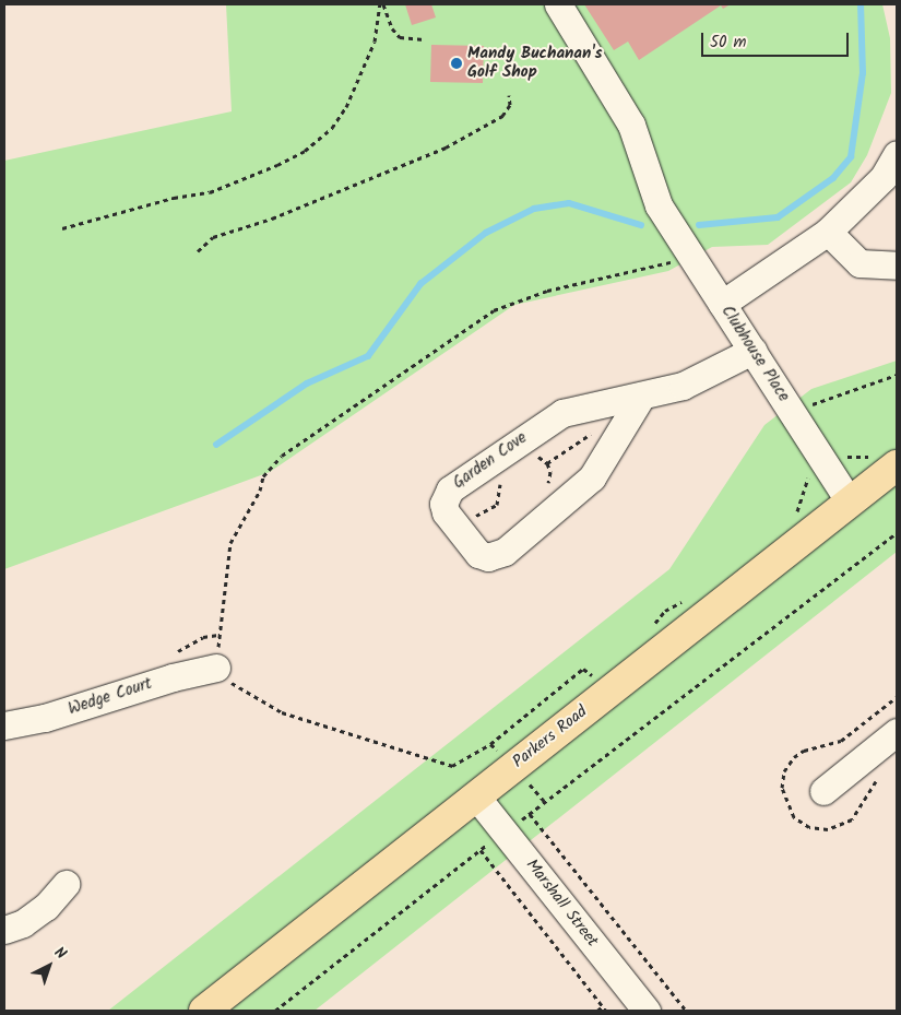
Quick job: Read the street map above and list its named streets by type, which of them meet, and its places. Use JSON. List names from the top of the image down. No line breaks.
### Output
{"streets":{"main road":["Parkers Road"],"street":["Clubhouse Place","Garden Cove","Wedge Court","Marshall Street"]},"crossings":[["Clubhouse Place","Garden Cove"],["Clubhouse Place","Parkers Road"],["Parkers Road","Marshall Street"]],"places":["Mandy Buchanan's Golf Shop"],"scale_bar":"50 m","north":"top right"}
